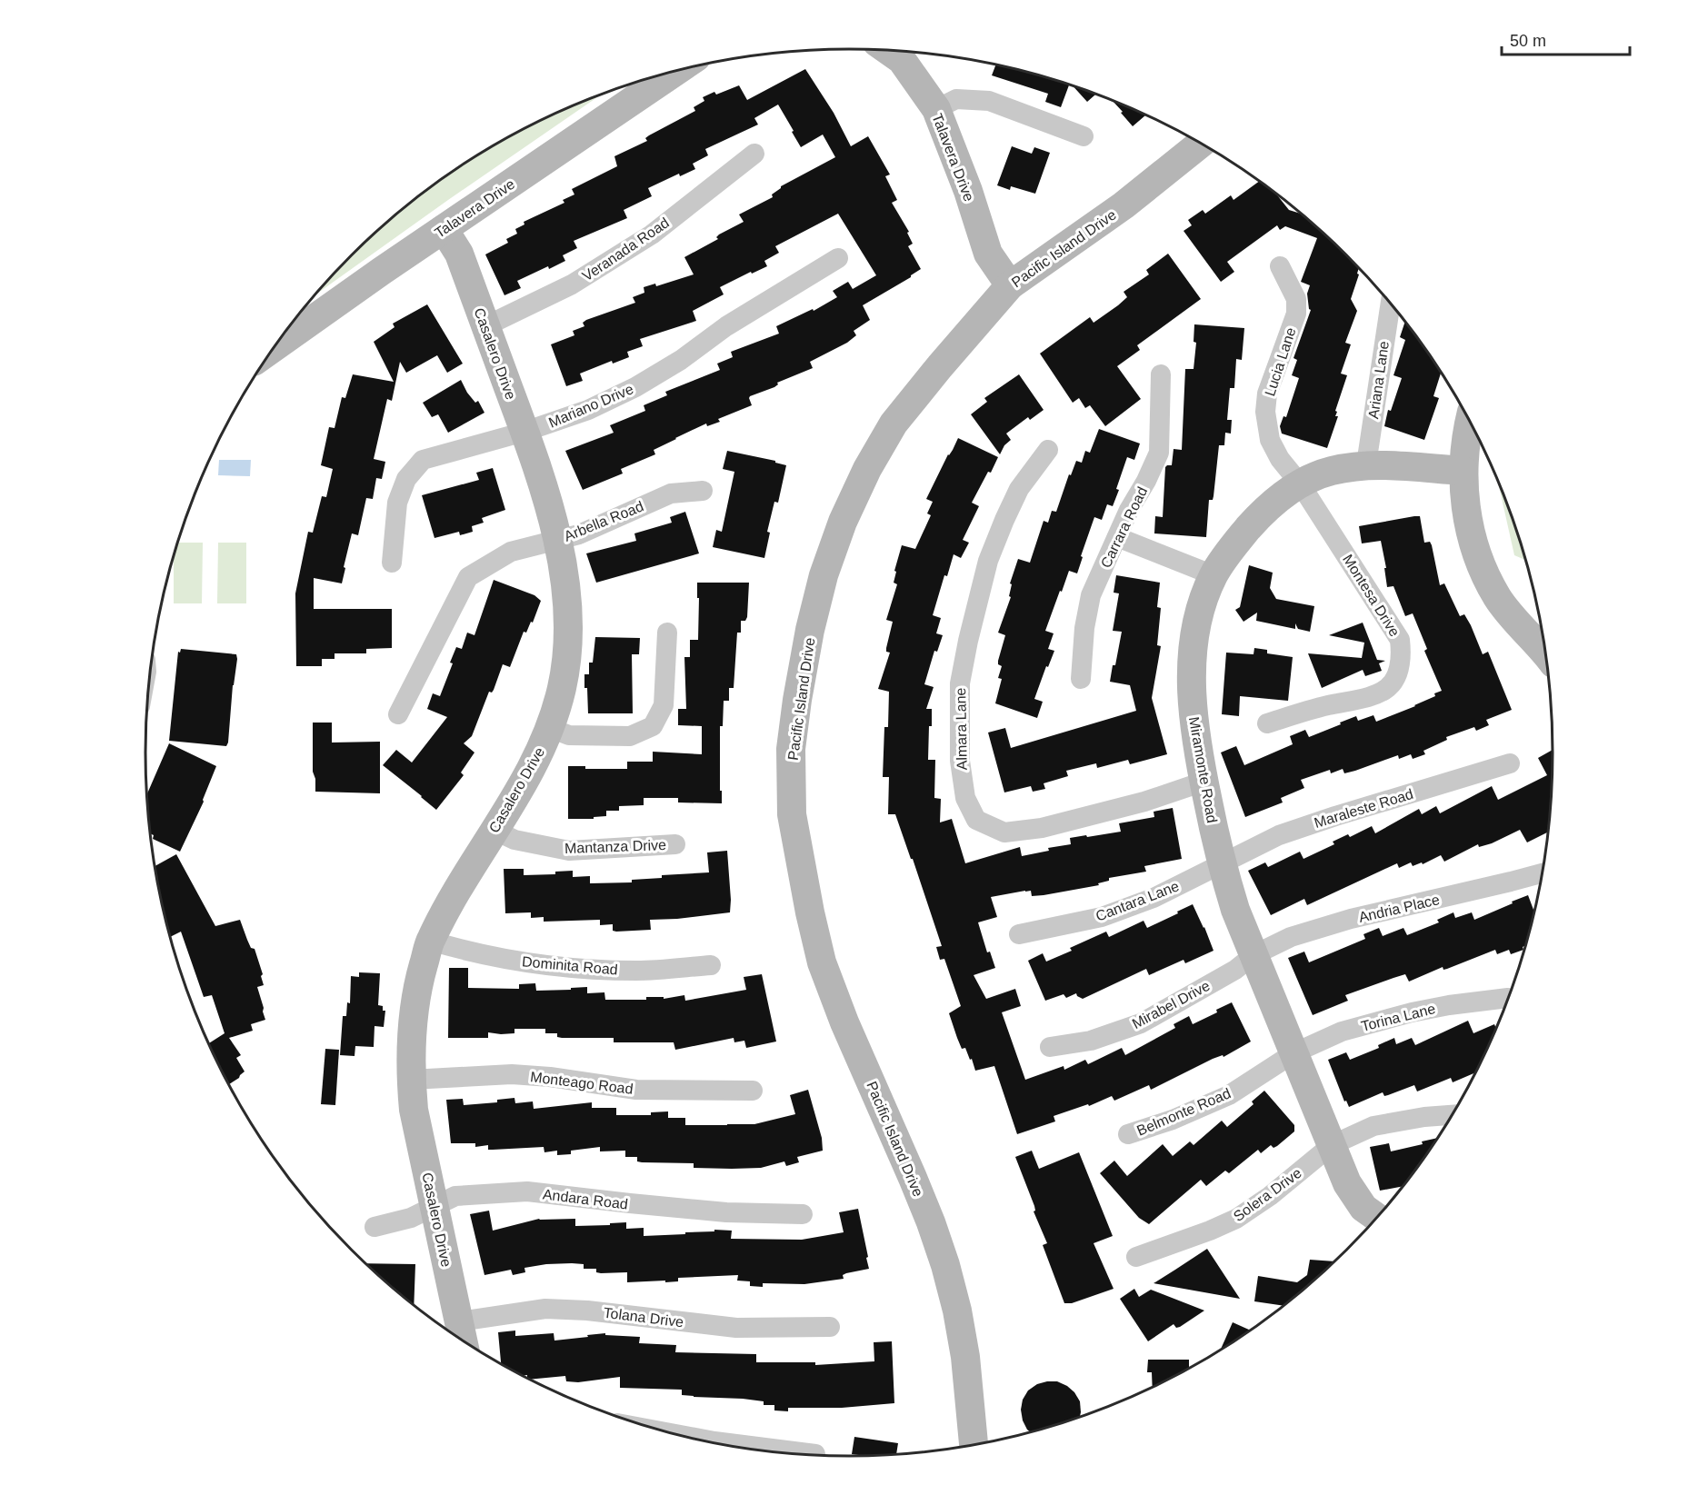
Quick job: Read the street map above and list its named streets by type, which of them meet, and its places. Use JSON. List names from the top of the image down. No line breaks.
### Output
{"streets":{"street":["Talavera Drive","Pacific Island Drive","Veranada Road","Casalero Drive","Lucia Lane","Ariana Lane","Mariano Drive","Arbella Road","Carrara Road","Montesa Drive","Almara Lane","Miramonte Road","Maraleste Road","Mantanza Drive","Cantara Lane","Andria Place","Dominita Road","Mirabel Drive","Torina Lane","Monteago Road","Belmonte Road","Solera Drive","Andara Road","Tolana Drive"]},"crossings":[["Talavera Drive","Pacific Island Drive"],["Talavera Drive","Casalero Drive"],["Veranada Road","Casalero Drive"],["Casalero Drive","Mariano Drive"],["Casalero Drive","Arbella Road"],["Casalero Drive","Mantanza Drive"],["Casalero Drive","Dominita Road"],["Casalero Drive","Monteago Road"],["Casalero Drive","Andara Road"],["Lucia Lane","Montesa Drive"],["Lucia Lane","Miramonte Road"],["Ariana Lane","Miramonte Road"],["Montesa Drive","Miramonte Road"],["Almara Lane","Miramonte Road"],["Miramonte Road","Maraleste Road"],["Miramonte Road","Cantara Lane"],["Miramonte Road","Andria Place"],["Miramonte Road","Mirabel Drive"],["Miramonte Road","Torina Lane"],["Miramonte Road","Belmonte Road"],["Miramonte Road","Solera Drive"],["Maraleste Road","Cantara Lane"],["Andria Place","Mirabel Drive"],["Torina Lane","Belmonte Road"]],"scale_bar":"50 m"}
